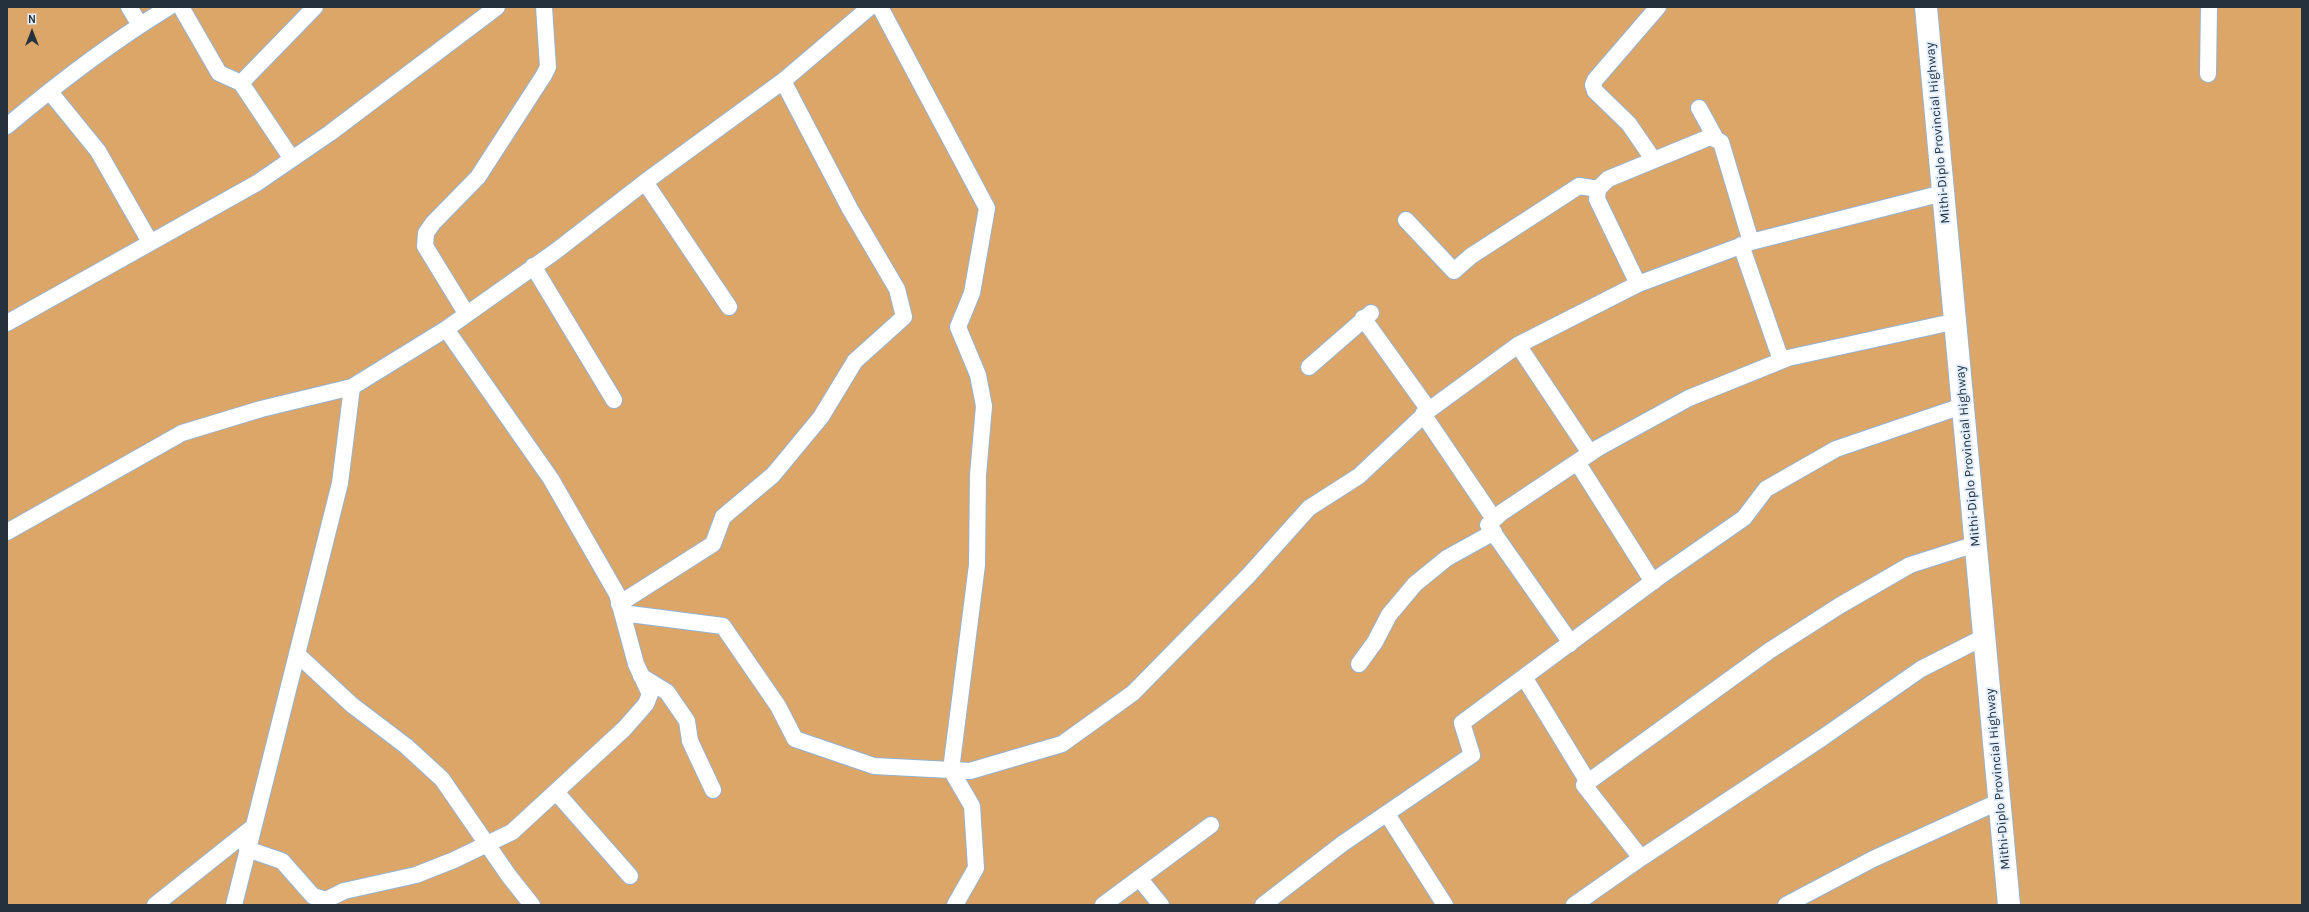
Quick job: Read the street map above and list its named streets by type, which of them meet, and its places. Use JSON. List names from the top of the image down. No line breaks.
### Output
{"streets":{"main road":["Mithi-Diplo Provincial Highway"]},"north":"top"}
